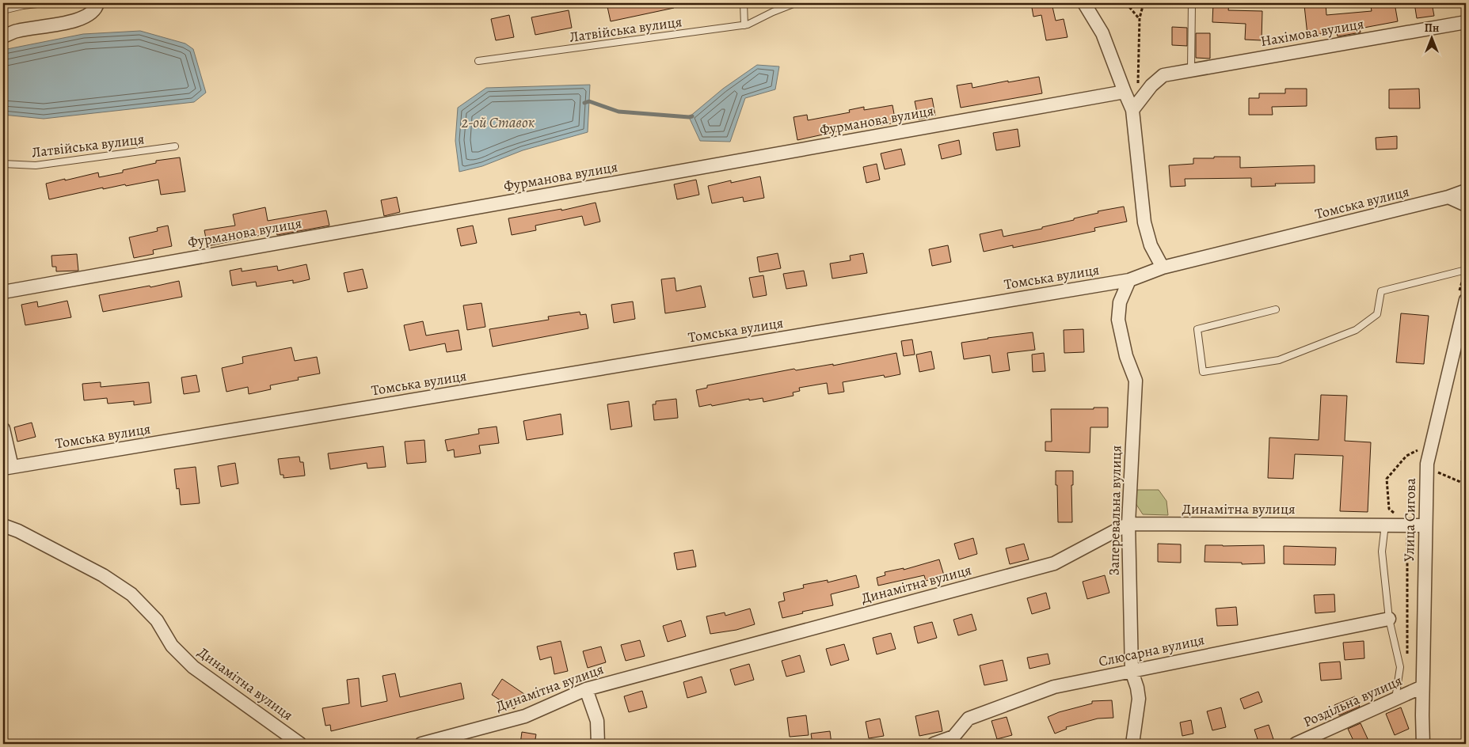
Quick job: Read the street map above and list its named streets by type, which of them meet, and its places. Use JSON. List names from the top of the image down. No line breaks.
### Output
{"streets":{"street":["Нахімова вулиця","Фурманова вулиця","Томська вулиця","Динамітна вулиця","Заперевальна вулиця","Улица Сигова","Слюсарна вулиця","Роздільна вулиця"],"lane":["Латвiйська вулиця"]},"crossings":[["Томська вулиця","Заперевальна вулиця"],["Динамітна вулиця","Заперевальна вулиця"],["Динамітна вулиця","Улица Сигова"],["Заперевальна вулиця","Слюсарна вулиця"],["Улица Сигова","Роздільна вулиця"]],"water":["2-ой Ставок"],"north":"top"}
